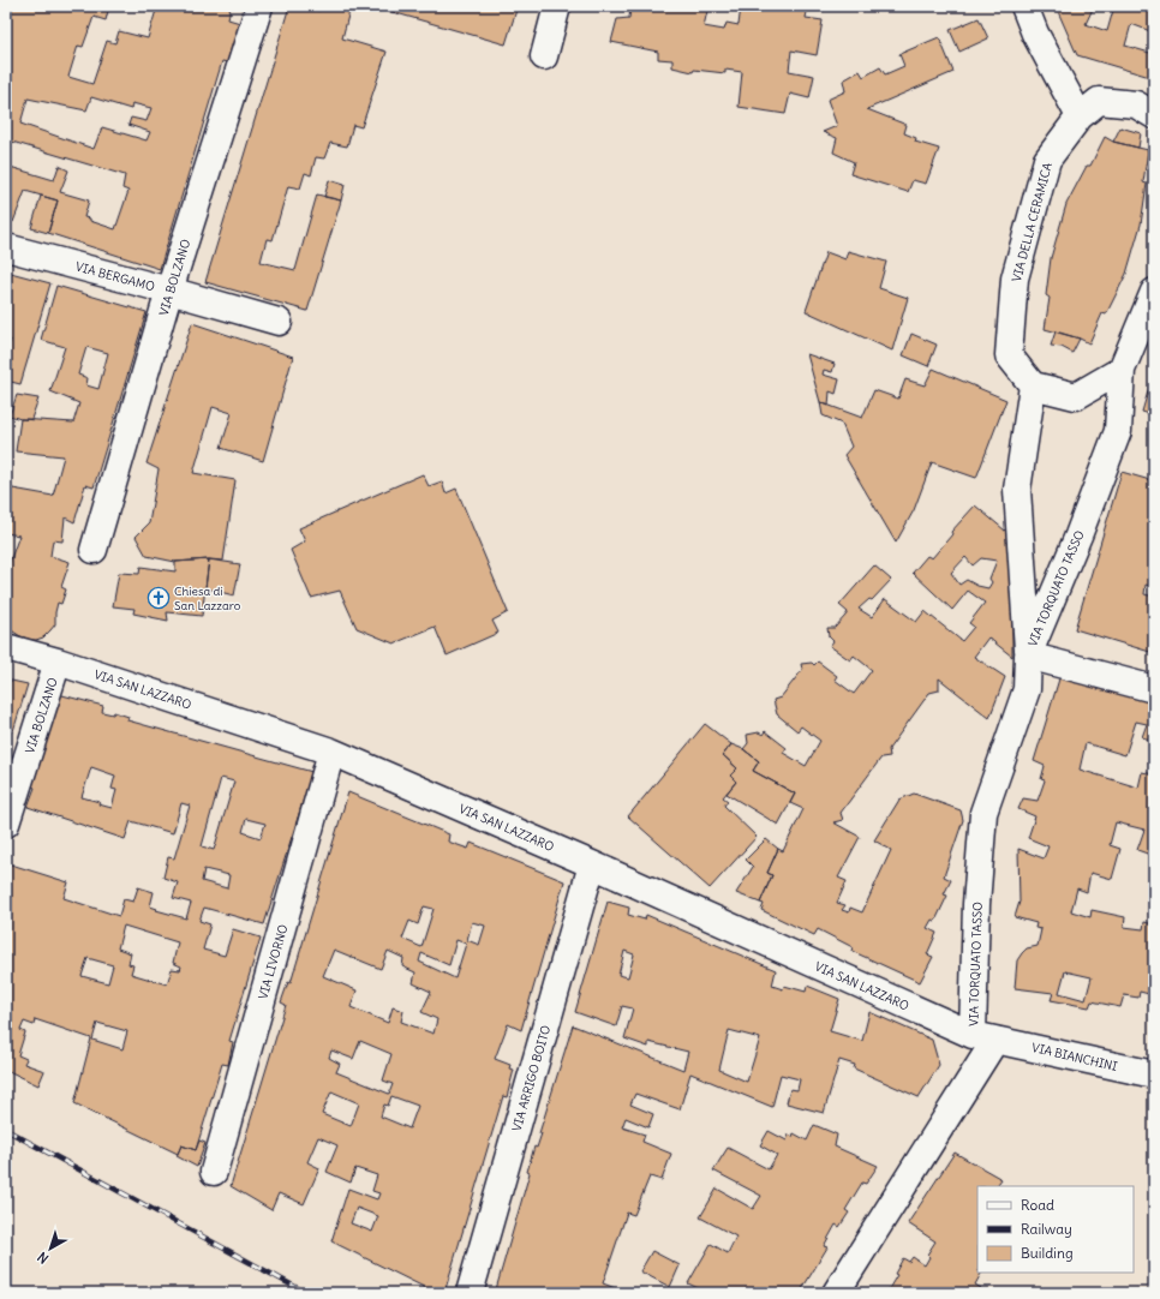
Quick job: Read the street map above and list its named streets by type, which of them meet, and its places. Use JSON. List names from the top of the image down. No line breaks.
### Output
{"streets":{"street":["VIA DELLA CERAMICA","VIA BERGAMO","VIA BOLZANO","VIA TORQUATO TASSO","VIA SAN LAZZARO","VIA LIVORNO","VIA BIANCHINI","VIA ARRIGO BOITO"]},"crossings":[["VIA BERGAMO","VIA BOLZANO"],["VIA BOLZANO","VIA SAN LAZZARO"],["VIA TORQUATO TASSO","VIA SAN LAZZARO"],["VIA TORQUATO TASSO","VIA BIANCHINI"],["VIA SAN LAZZARO","VIA LIVORNO"],["VIA SAN LAZZARO","VIA BIANCHINI"],["VIA SAN LAZZARO","VIA ARRIGO BOITO"]],"places":{"church":["Chiesa di San Lazzaro"]},"legend":["Road","Railway","Building"],"north":"bottom left"}
